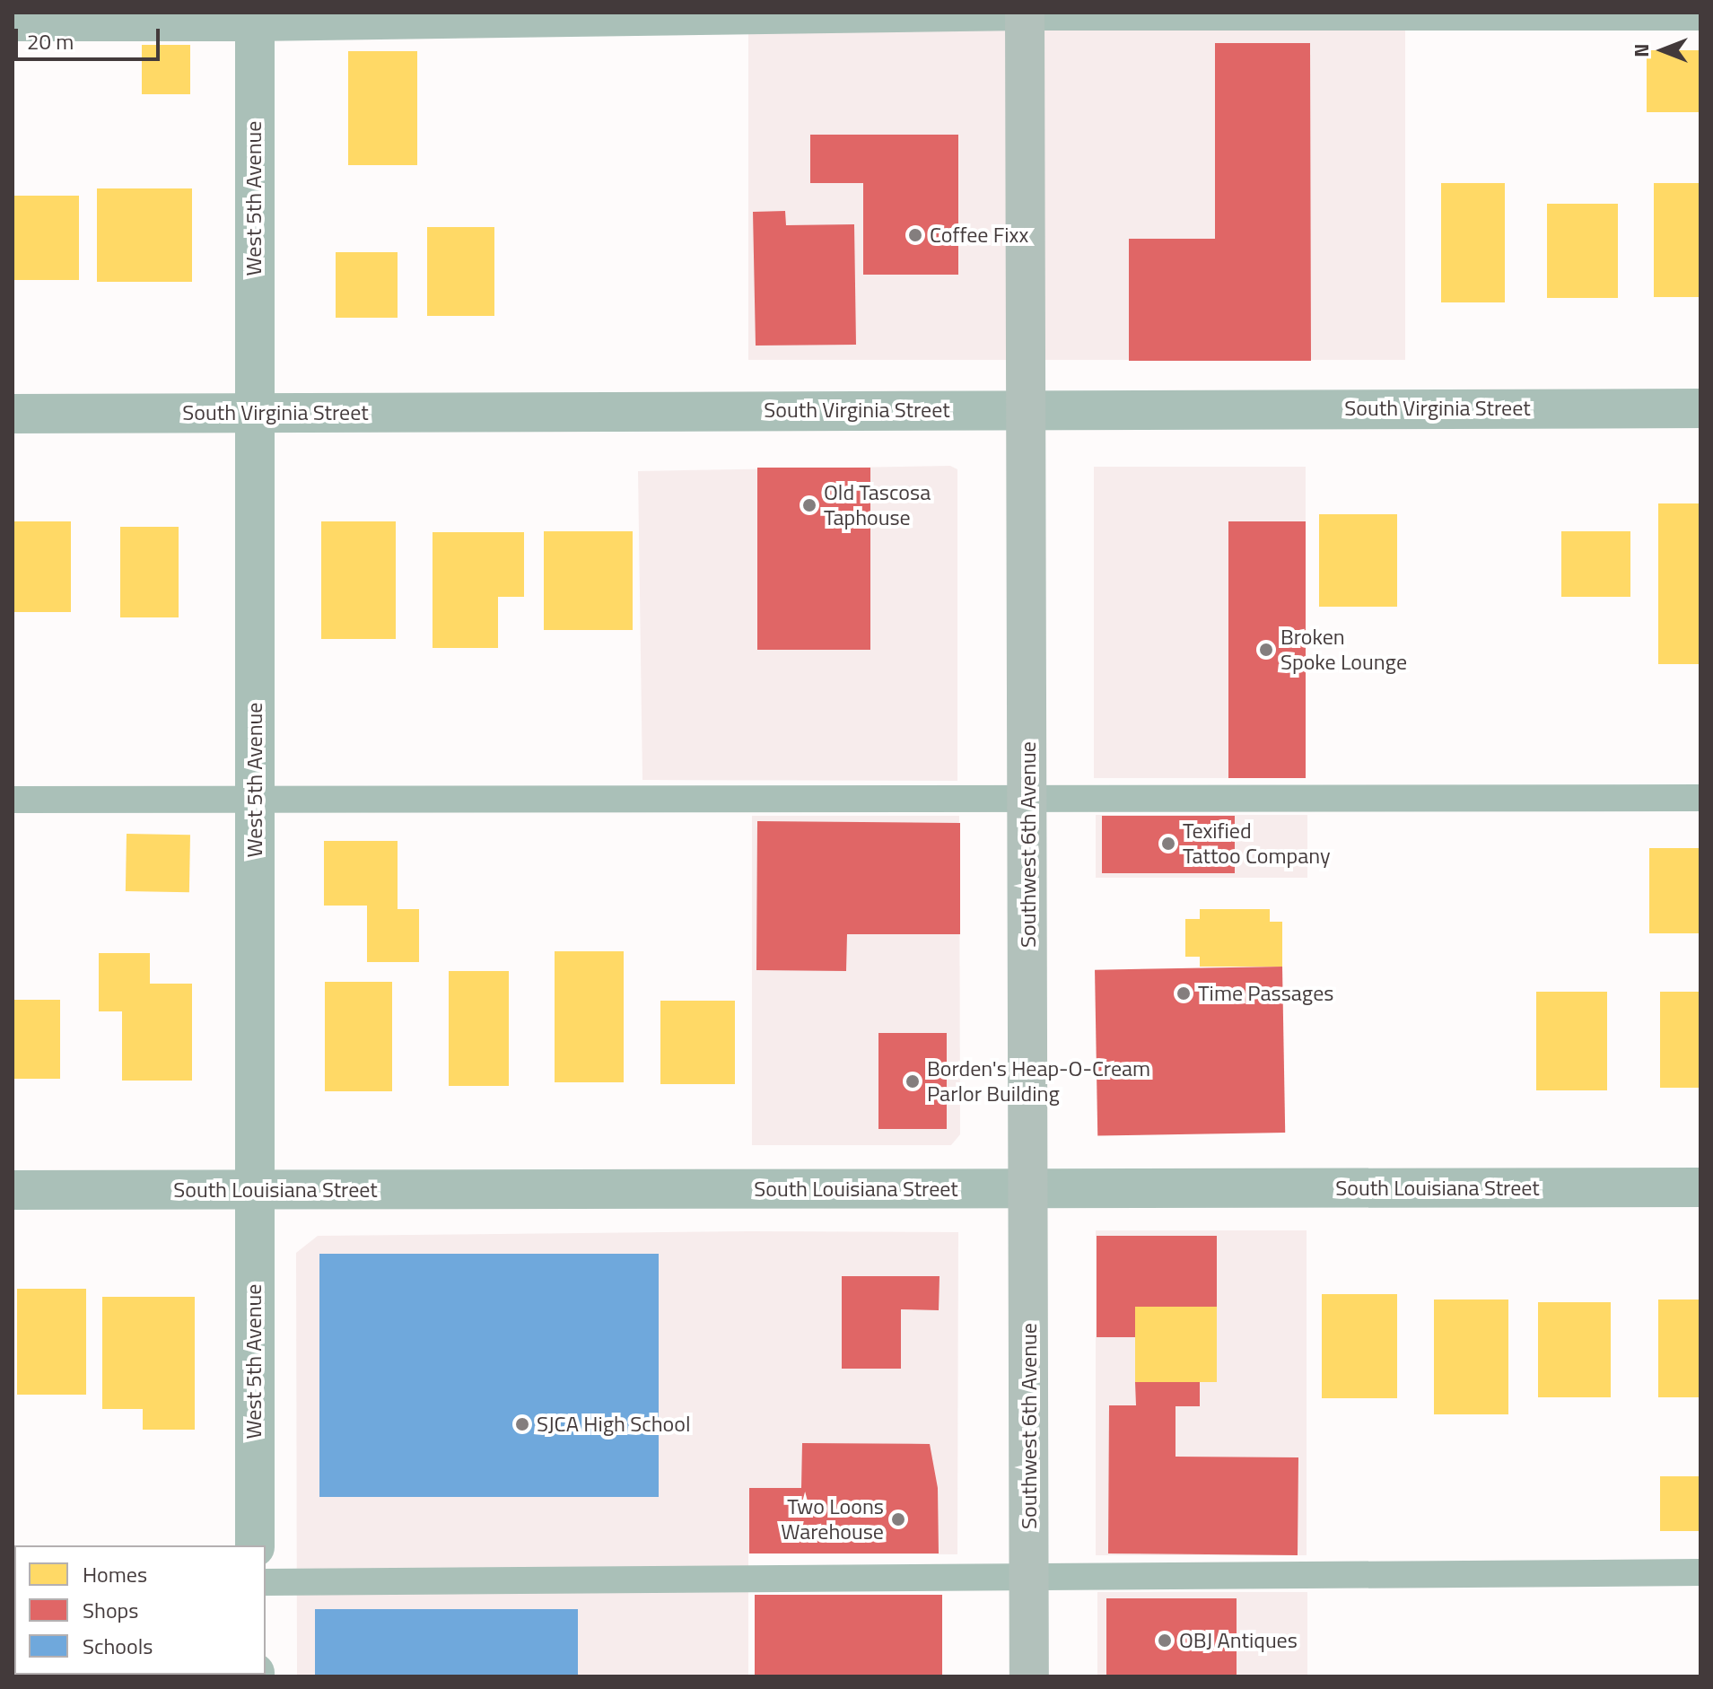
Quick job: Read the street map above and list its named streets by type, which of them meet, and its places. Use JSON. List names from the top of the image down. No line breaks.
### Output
{"streets":{"main road":["Southwest 6th Avenue"],"street":["West 5th Avenue","South Virginia Street","South Louisiana Street"]},"crossings":[["West 5th Avenue","South Virginia Street"],["West 5th Avenue","South Louisiana Street"],["South Virginia Street","Southwest 6th Avenue"],["Southwest 6th Avenue","South Louisiana Street"]],"places":["Coffee Fixx","Old Tascosa Taphouse","Broken Spoke Lounge","Texified Tattoo Company","Time Passages","Borden's Heap-O-Cream Parlor Building","SJCA High School","Two Loons Warehouse","OBJ Antiques"],"legend":["Homes","Shops","Schools"],"scale_bar":"20 m","north":"left"}
